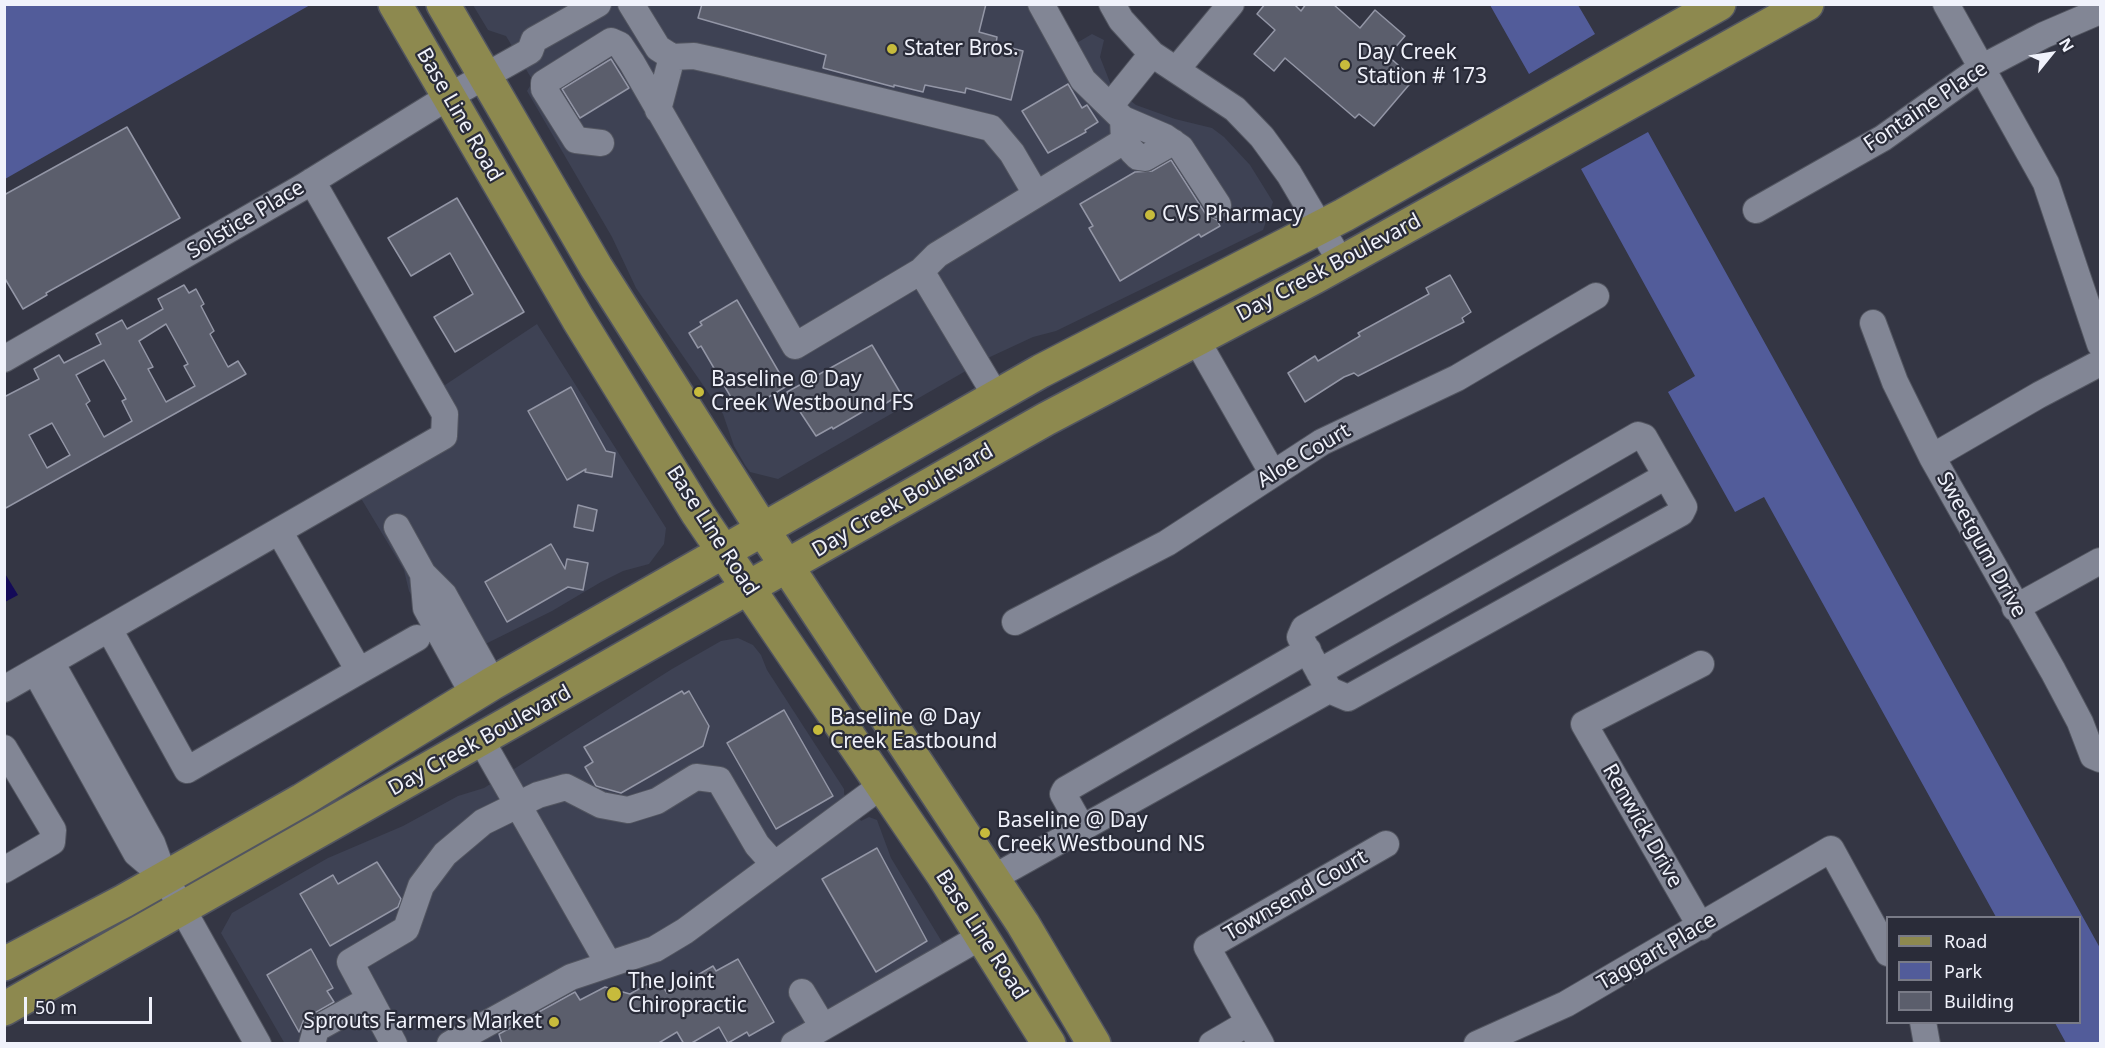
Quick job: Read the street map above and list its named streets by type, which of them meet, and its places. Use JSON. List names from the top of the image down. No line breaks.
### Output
{"streets":{"main road":["Base Line Road","Day Creek Boulevard"],"street":["Fontaine Place","Solstice Place","Aloe Court","Sweetgum Drive","Renwick Drive","Townsend Court","Taggart Place"]},"crossings":[["Base Line Road","Solstice Place"],["Base Line Road","Day Creek Boulevard"],["Renwick Drive","Taggart Place"]],"places":["Stater Bros.","Day Creek Station # 173","CVS Pharmacy","Baseline @ Day Creek Westbound FS","Baseline @ Day Creek Eastbound","Baseline @ Day Creek Westbound NS","The Joint Chiropractic","Sprouts Farmers Market"],"legend":["Road","Park","Building"],"scale_bar":"50 m","north":"top right"}
